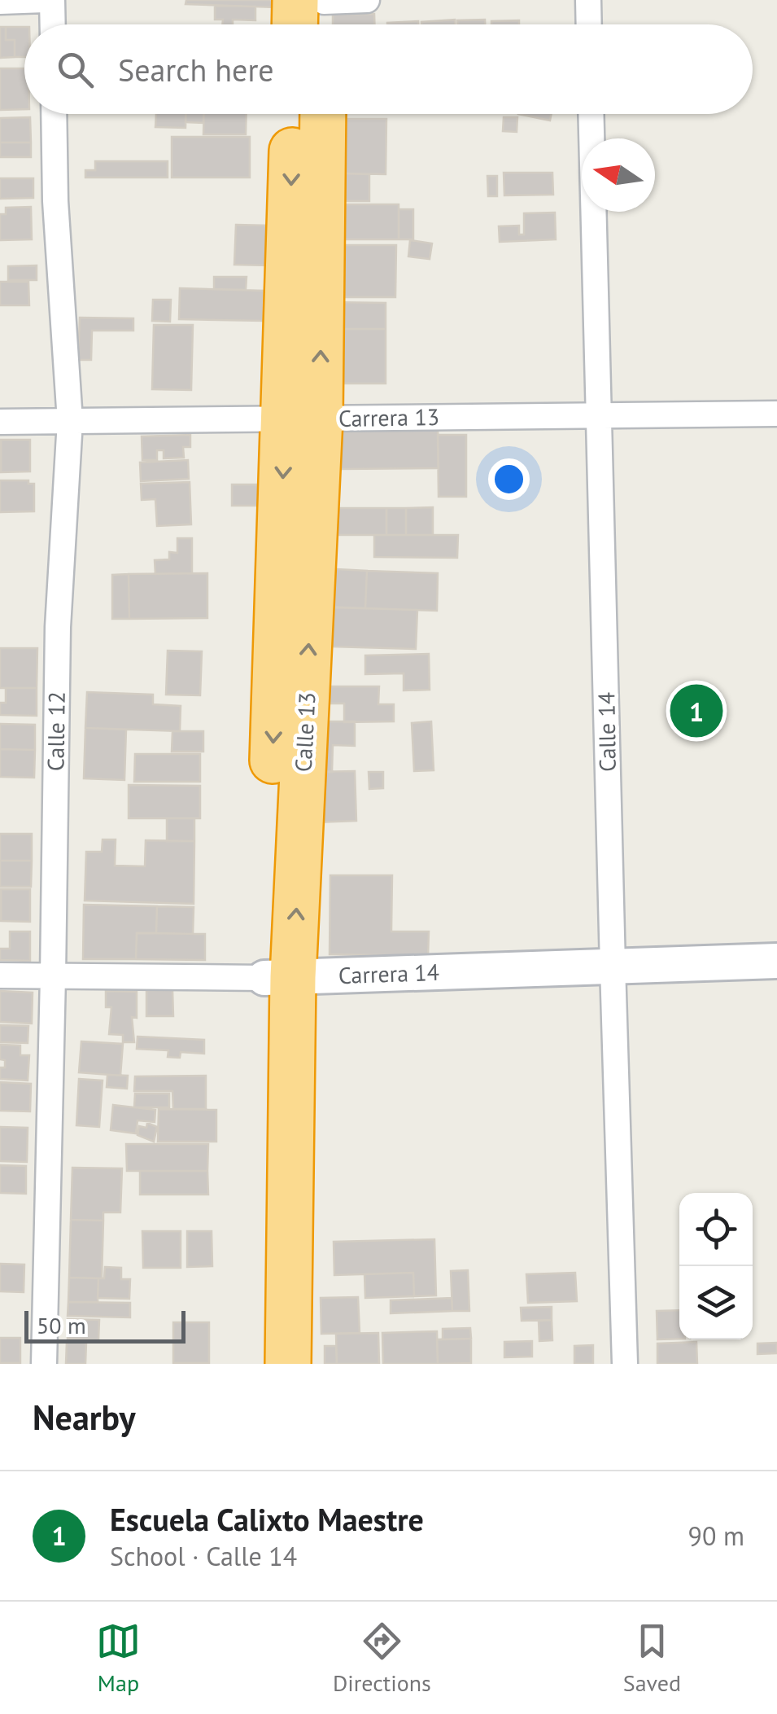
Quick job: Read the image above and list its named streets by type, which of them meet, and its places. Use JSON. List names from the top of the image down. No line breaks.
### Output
{"streets":{"highway":["Calle 13"],"street":["Carrera 13","Calle 12","Calle 14","Carrera 14"]},"crossings":[["Carrera 13","Calle 12"],["Carrera 13","Calle 13"],["Carrera 13","Calle 14"],["Calle 12","Carrera 14"],["Calle 13","Carrera 14"],["Calle 14","Carrera 14"]],"scale_bar":"50 m","north":"left","page":{"search":"Search here","pins":"1","scale":"50 m","heading":"Nearby","list":[{"mark":"1","name":"Escuela Calixto Maestre","note":"School · Calle 14","value":"90 m"}],"nav":["Map","Directions","Saved"]}}
